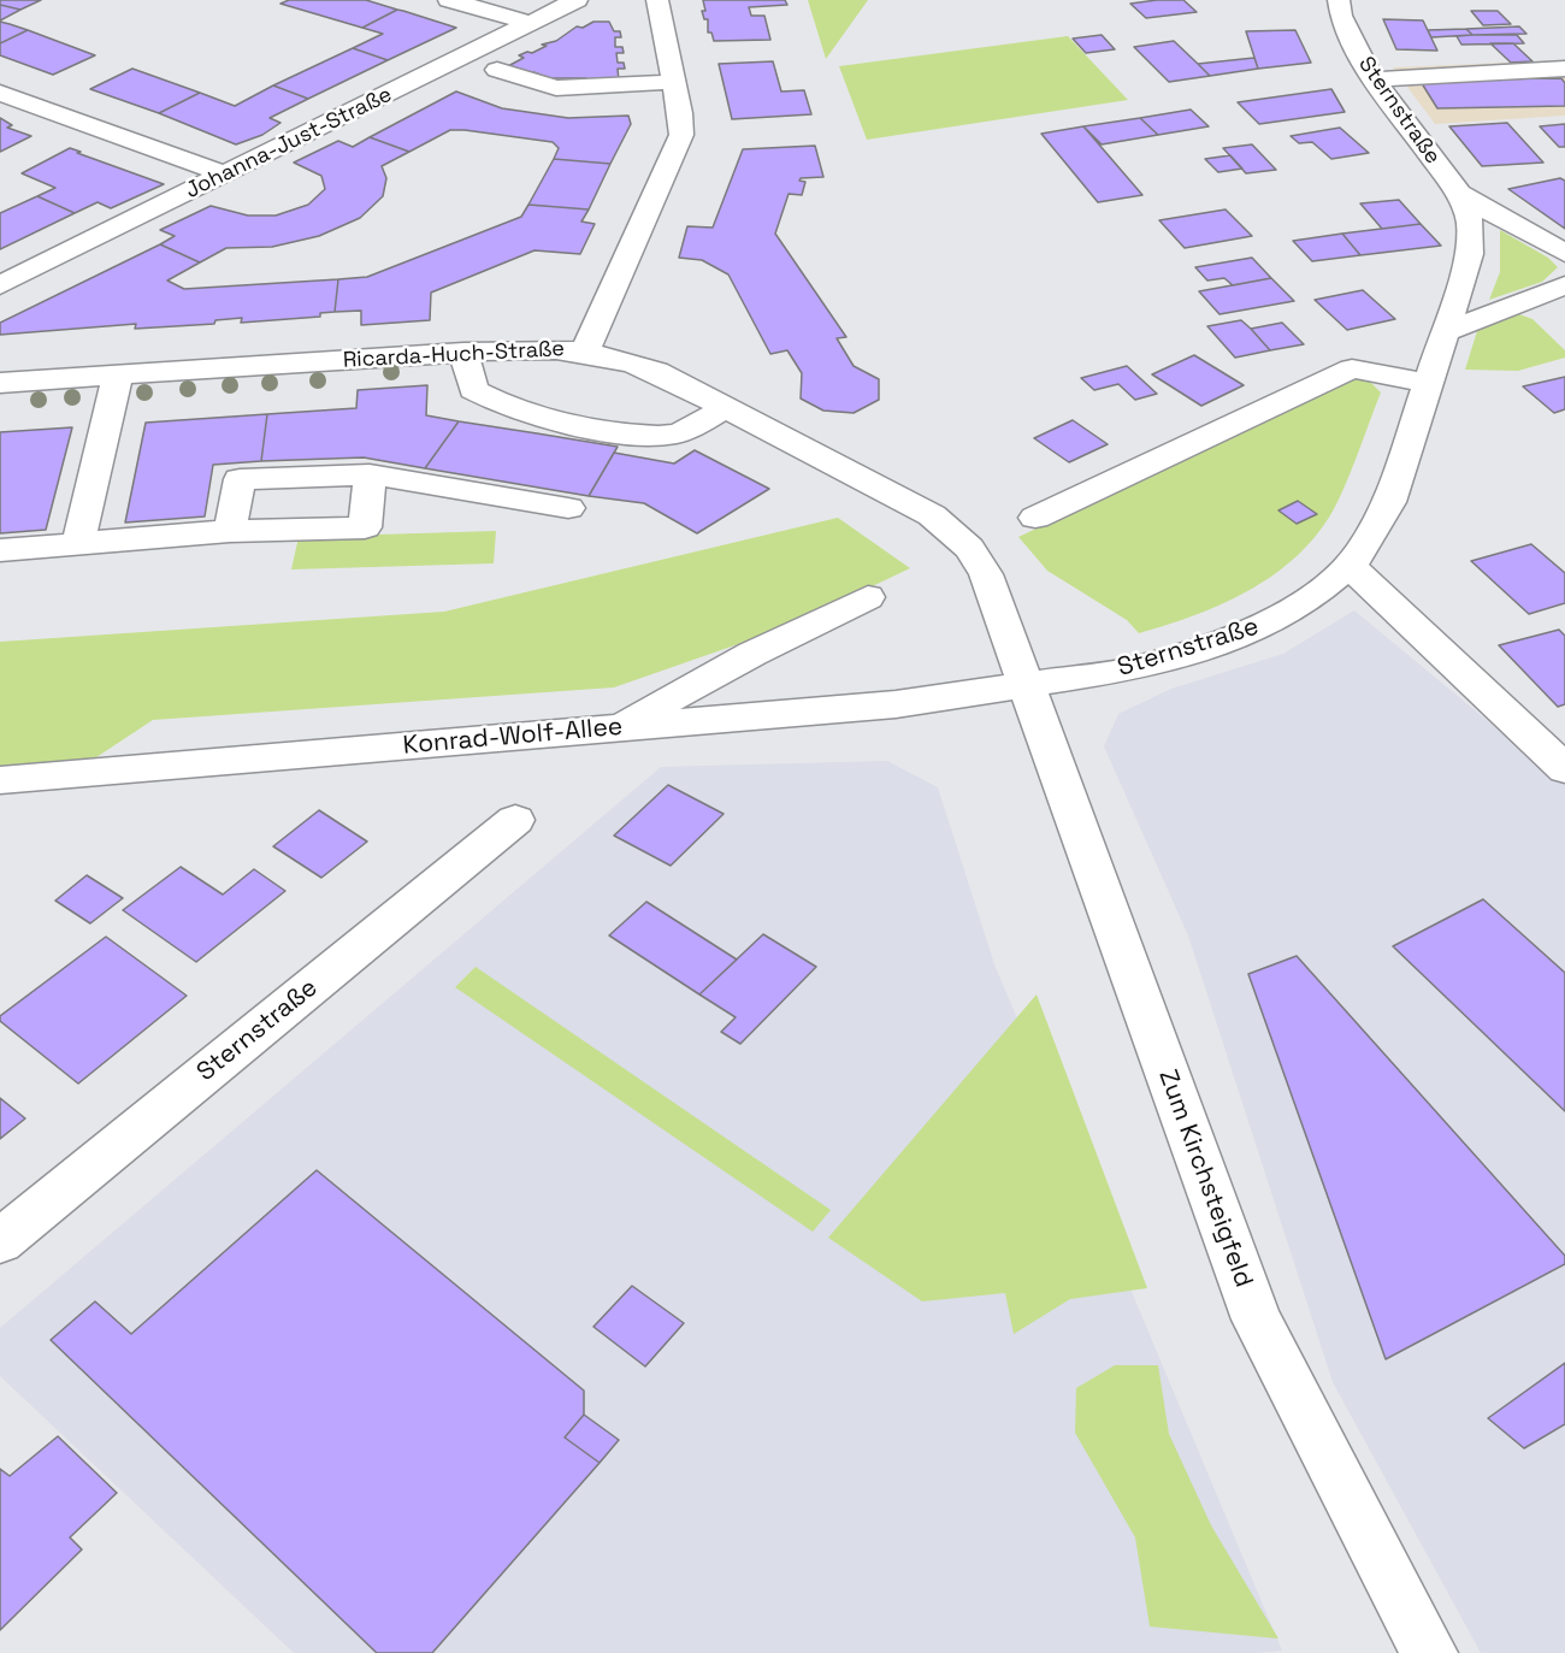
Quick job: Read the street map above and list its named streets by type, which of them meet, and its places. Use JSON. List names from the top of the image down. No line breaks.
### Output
{"streets":{"street":["Sternstraße","Johanna-Just-Straße","Ricarda-Huch-Straße","Konrad-Wolf-Allee","Zum Kirchsteigfeld"]},"crossings":[["Sternstraße","Ricarda-Huch-Straße"],["Sternstraße","Konrad-Wolf-Allee"],["Sternstraße","Zum Kirchsteigfeld"],["Ricarda-Huch-Straße","Konrad-Wolf-Allee"],["Ricarda-Huch-Straße","Zum Kirchsteigfeld"],["Konrad-Wolf-Allee","Zum Kirchsteigfeld"]]}
